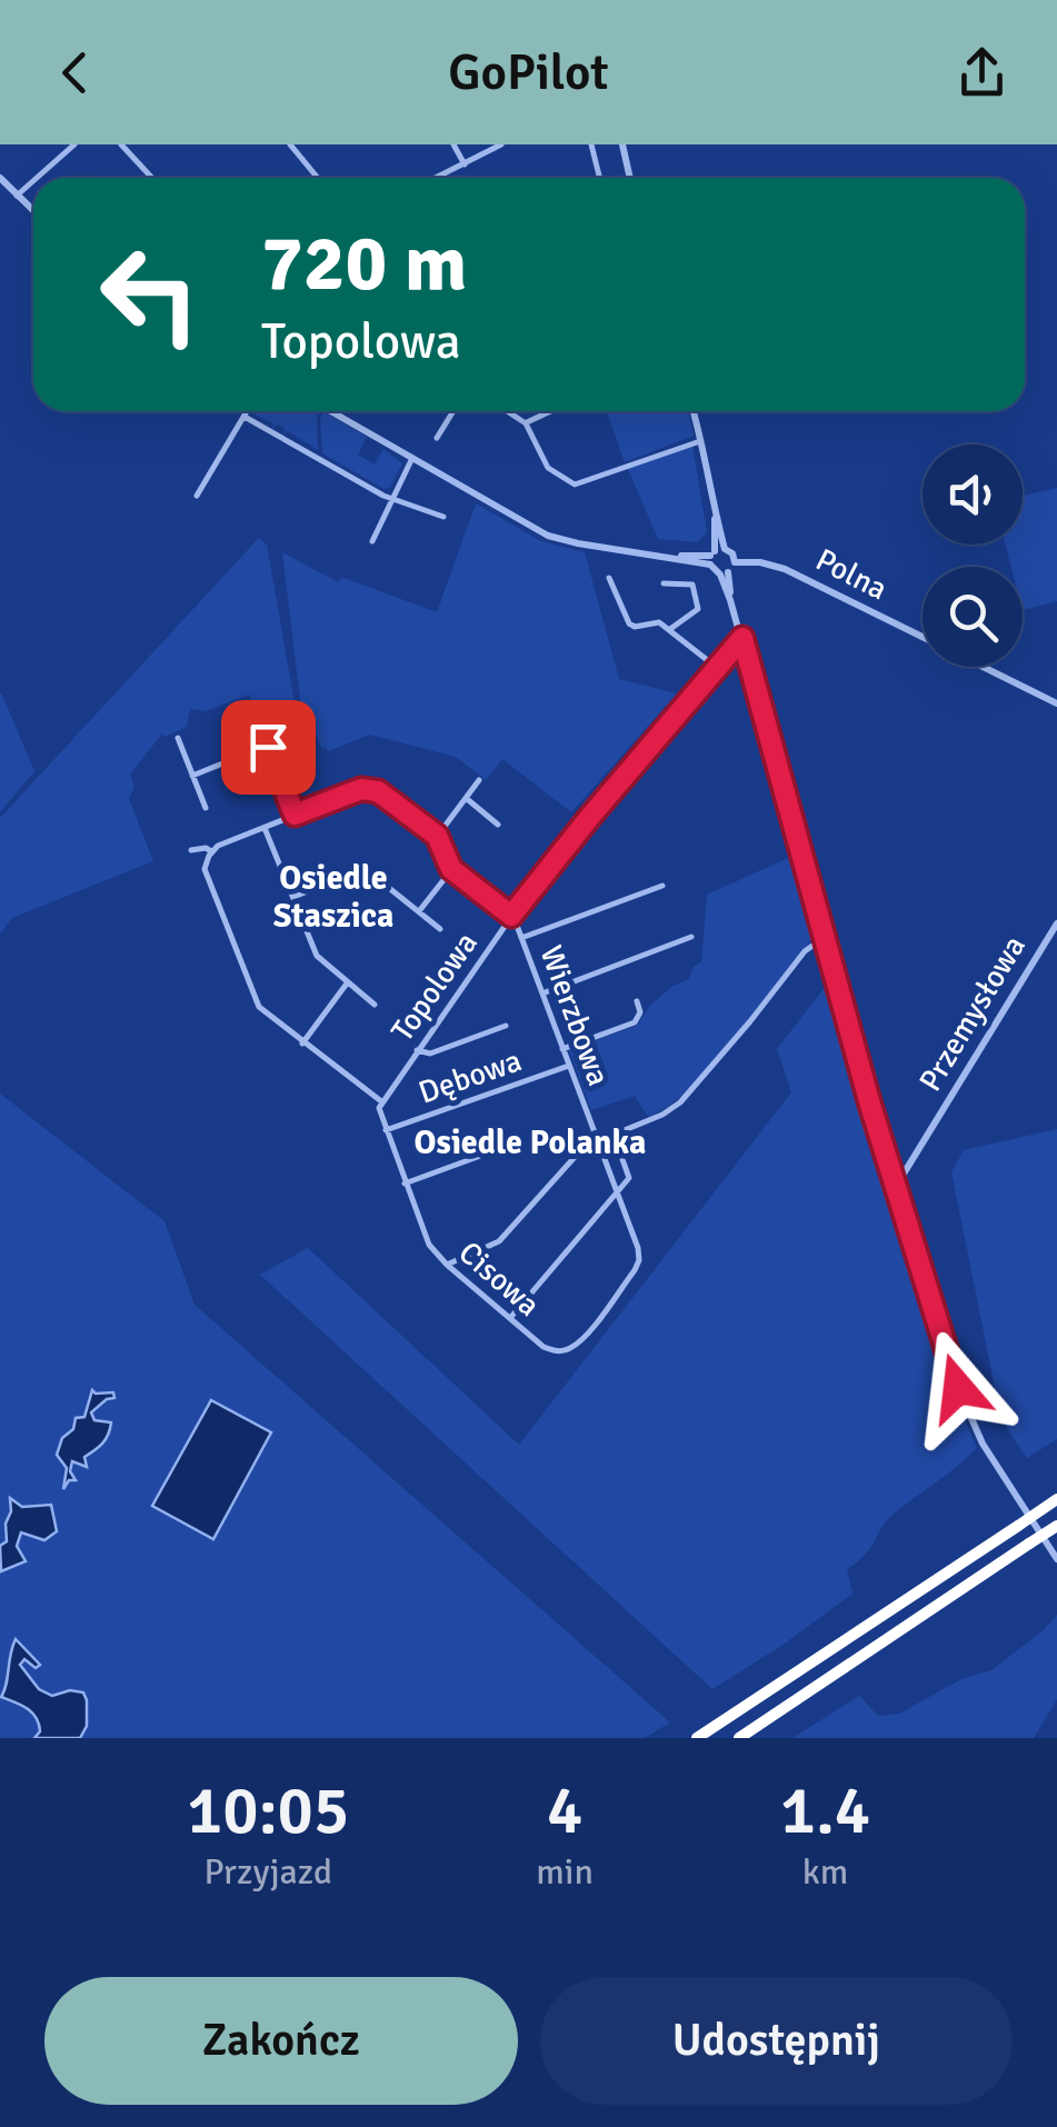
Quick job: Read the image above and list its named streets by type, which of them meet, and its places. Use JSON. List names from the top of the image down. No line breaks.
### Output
{"streets":{"street":["Polna","Topolowa","Przemysłowa","Wierzbowa","Dębowa","Cisowa"]},"crossings":[["Topolowa","Wierzbowa"],["Topolowa","Cisowa"],["Wierzbowa","Dębowa"],["Wierzbowa","Cisowa"],["Dębowa","Cisowa"]],"districts":["Osiedle Staszica","Osiedle Polanka"],"page":{"header":"GoPilot","turn":["720 m","Topolowa"],"eta":["10:05","Przyjazd","4","min","1.4","km"],"buttons":["Zakończ","Udostępnij"]}}
